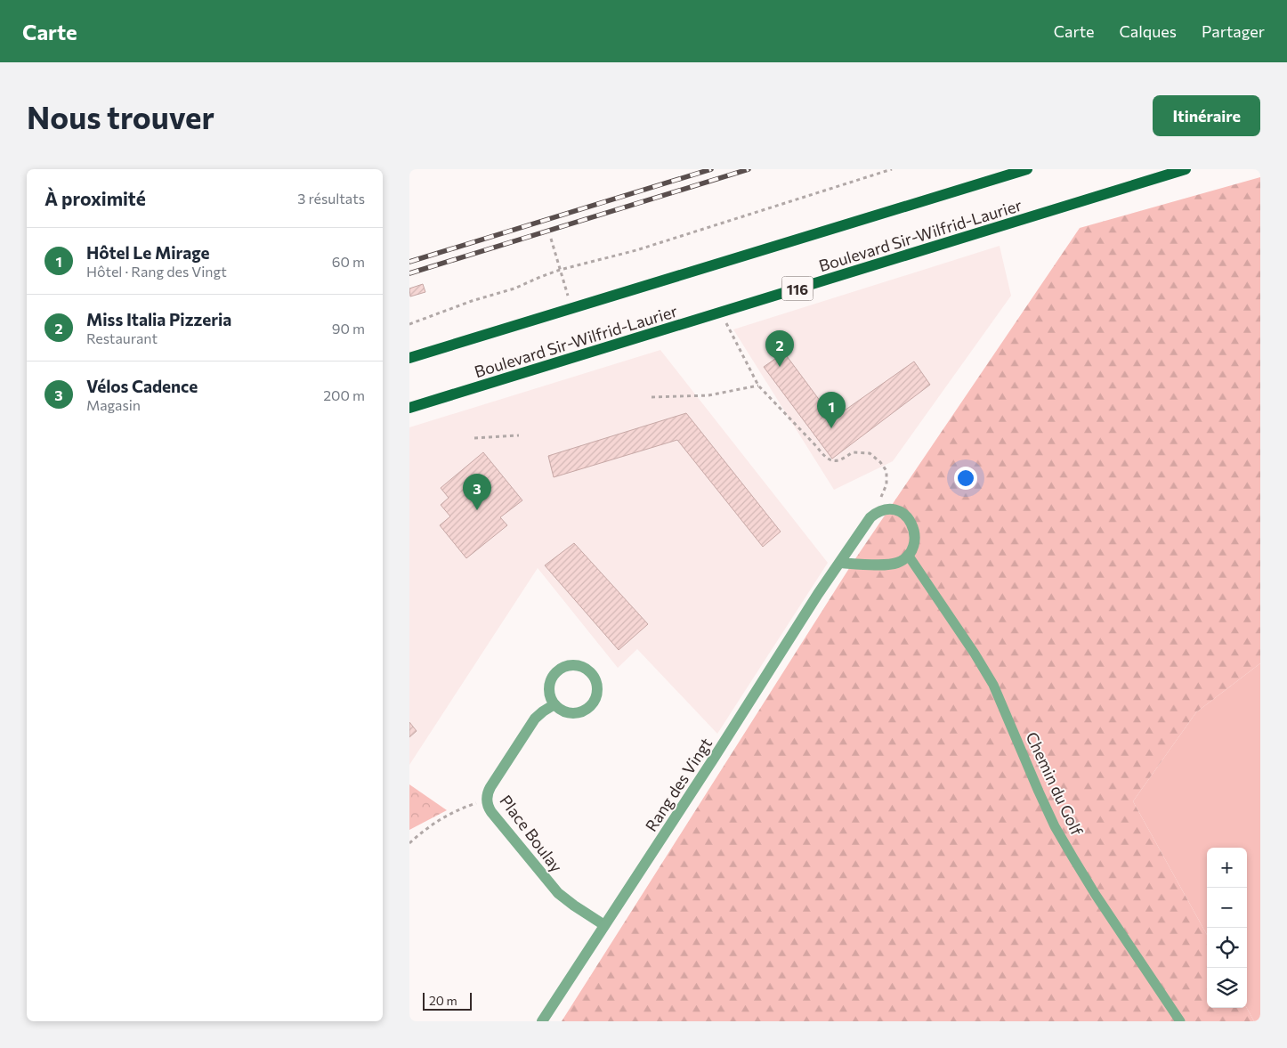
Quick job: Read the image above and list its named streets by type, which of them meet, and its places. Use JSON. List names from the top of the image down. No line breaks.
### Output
{"streets":{"main road":["Boulevard Sir-Wilfrid-Laurier","116"],"street":["Rang des Vingt","Place Boulay"],"lane":["Chemin du Golf"]},"crossings":[["Rang des Vingt","Place Boulay"]],"scale_bar":"20 m","page":{"header":"Carte","nav":["Carte","Calques","Partager"],"buttons":"Itinéraire","title":"Nous trouver","heading":["À proximité","3 résultats"],"list":[{"mark":"1","name":"Hôtel Le Mirage","note":"Hôtel · Rang des Vingt","value":"60 m"},{"mark":"2","name":"Miss Italia Pizzeria","note":"Restaurant","value":"90 m"},{"mark":"3","name":"Vélos Cadence","note":"Magasin","value":"200 m"}],"pins":["2","1","3"],"map_buttons":["+","−"],"scale":"20 m"}}
